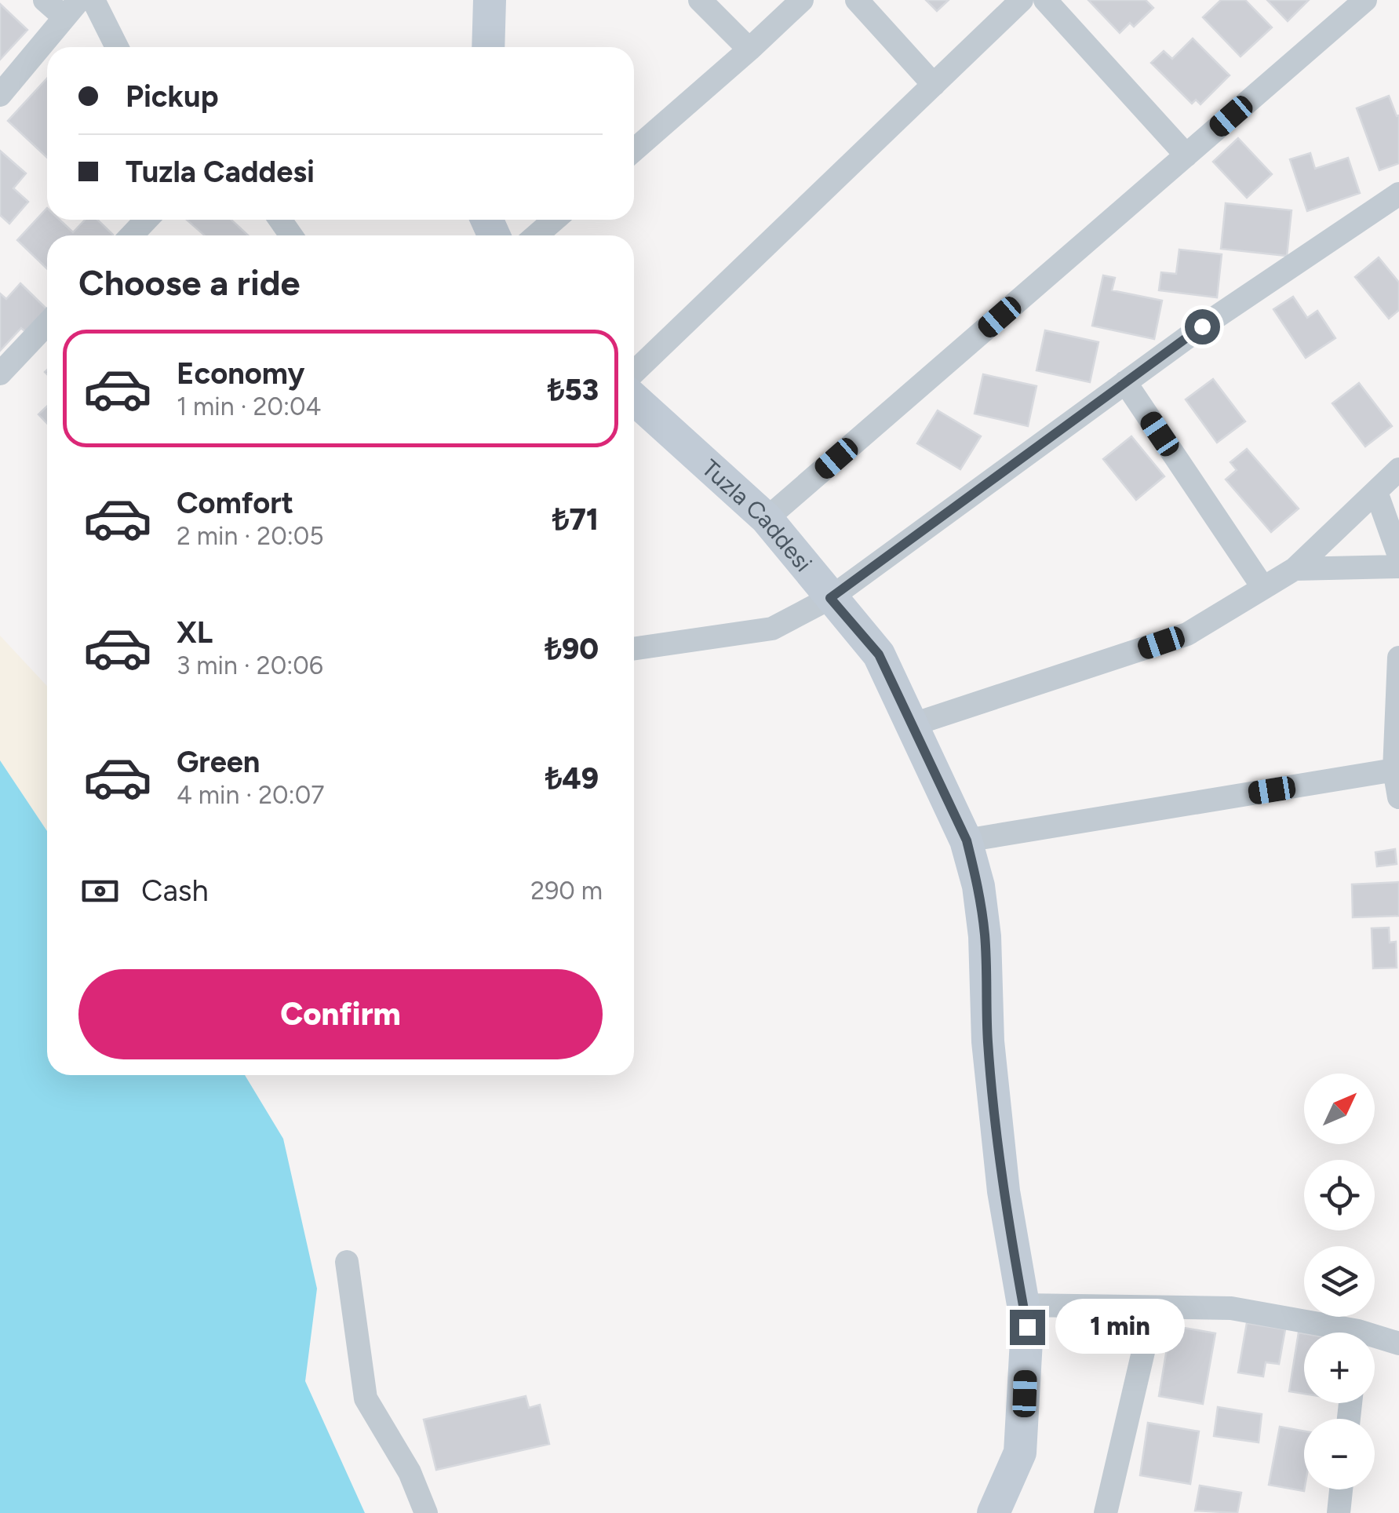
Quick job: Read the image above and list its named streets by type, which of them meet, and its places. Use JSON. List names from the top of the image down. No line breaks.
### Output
{"streets":{"main road":["Tuzla Caddesi"]},"north":"top right","page":{"banner":["Pickup","Tuzla Caddesi"],"heading":"Choose a ride","list":[{"name":"Economy","note":"1 min · 20:04","value":"₺53"},{"name":"Comfort","note":"2 min · 20:05","value":"₺71"},{"name":"XL","note":"3 min · 20:06","value":"₺90"},{"name":"Green","note":"4 min · 20:07","value":"₺49"}],"pay":["Cash","290 m"],"buttons":"Confirm","map_buttons":["+","−"],"bubble":"1 min"}}
